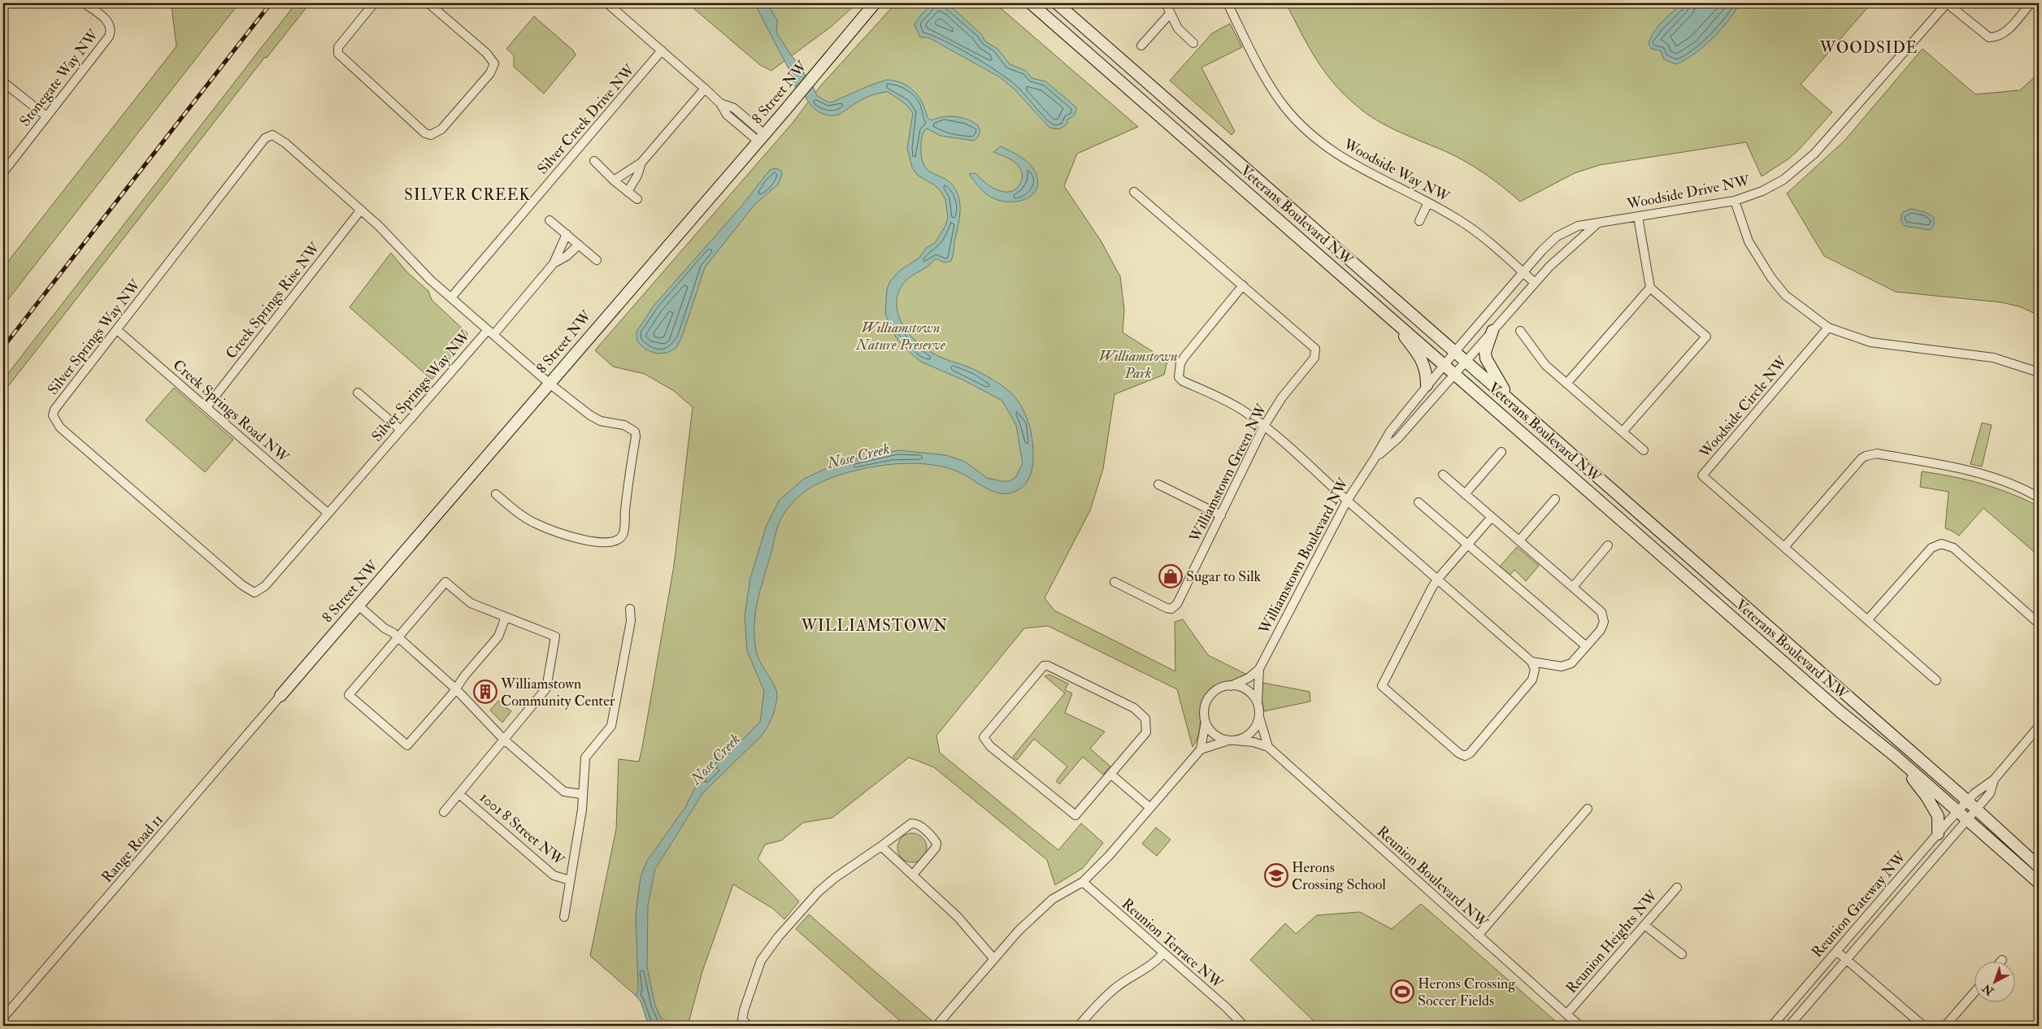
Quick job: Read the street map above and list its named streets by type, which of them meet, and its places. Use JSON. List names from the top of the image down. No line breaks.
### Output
{"streets":{"main road":["8 Street NW","Veterans Boulevard NW"],"street":["Stonegate Way NW","Silver Creek Drive NW","Woodside Way NW","Woodside Drive NW","Creek Springs Rise NW","Silver Springs Way NW","Woodside Circle NW","Creek Springs Road NW","Williamstown Green NW","Williamstown Boulevard NW","1001 8 Street NW","Range Road 11","Reunion Boulevard NW","Reunion Gateway NW","Reunion Heights NW","Reunion Terrace NW"]},"crossings":[["8 Street NW","Silver Springs Way NW"],["8 Street NW","Range Road 11"],["Silver Creek Drive NW","Silver Springs Way NW"],["Woodside Way NW","Woodside Drive NW"],["Woodside Drive NW","Veterans Boulevard NW"],["Woodside Drive NW","Williamstown Boulevard NW"],["Veterans Boulevard NW","Williamstown Boulevard NW"],["Veterans Boulevard NW","Reunion Gateway NW"],["Creek Springs Rise NW","Silver Springs Way NW"],["Creek Springs Rise NW","Creek Springs Road NW"],["Silver Springs Way NW","Creek Springs Road NW"],["Williamstown Boulevard NW","Reunion Boulevard NW"],["Reunion Boulevard NW","Reunion Heights NW"]],"districts":["WOODSIDE","SILVER CREEK","WILLIAMSTOWN"],"water":["Nose Creek"],"parks":["Williamstown Nature Preserve","Williamstown Park"],"places":{"shop":["Sugar to Silk"],"building":["Williamstown Community Center"],"school or university":["Herons Crossing School"],"sports":["Herons Crossing Soccer Fields"]},"north":"bottom left"}
